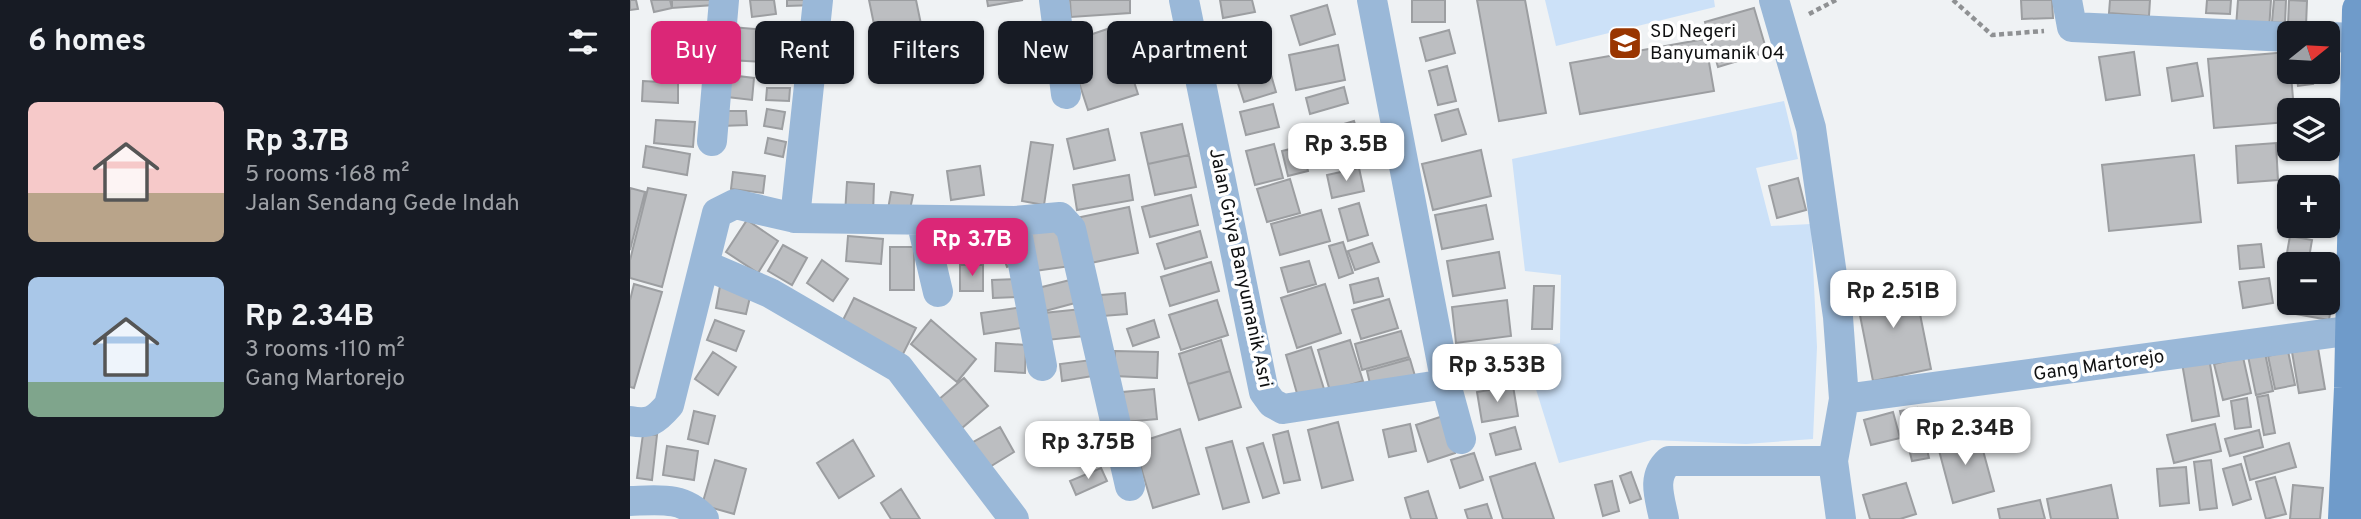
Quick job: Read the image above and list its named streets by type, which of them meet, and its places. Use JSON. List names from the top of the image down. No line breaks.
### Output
{"streets":{"street":["Jalan Griya Banyumanik Asri","Gang Martorejo"]},"places":{"school or university":["SD Negeri Banyumanik 04"]},"north":"right","page":{"heading":"6 homes","map_buttons":["+","−"],"chip":["Buy","Rent","Filters","New","Apartment"],"list":[{"name":"Rp 3.7B","note":"5 rooms · 168 m² · Jalan Sendang Gede Indah"},{"name":"Rp 2.34B","note":"3 rooms · 110 m² · Gang Martorejo"}],"price":["Rp 3.5B","Rp 3.7B","Rp 2.51B","Rp 3.53B","Rp 2.34B","Rp 3.75B"]}}
